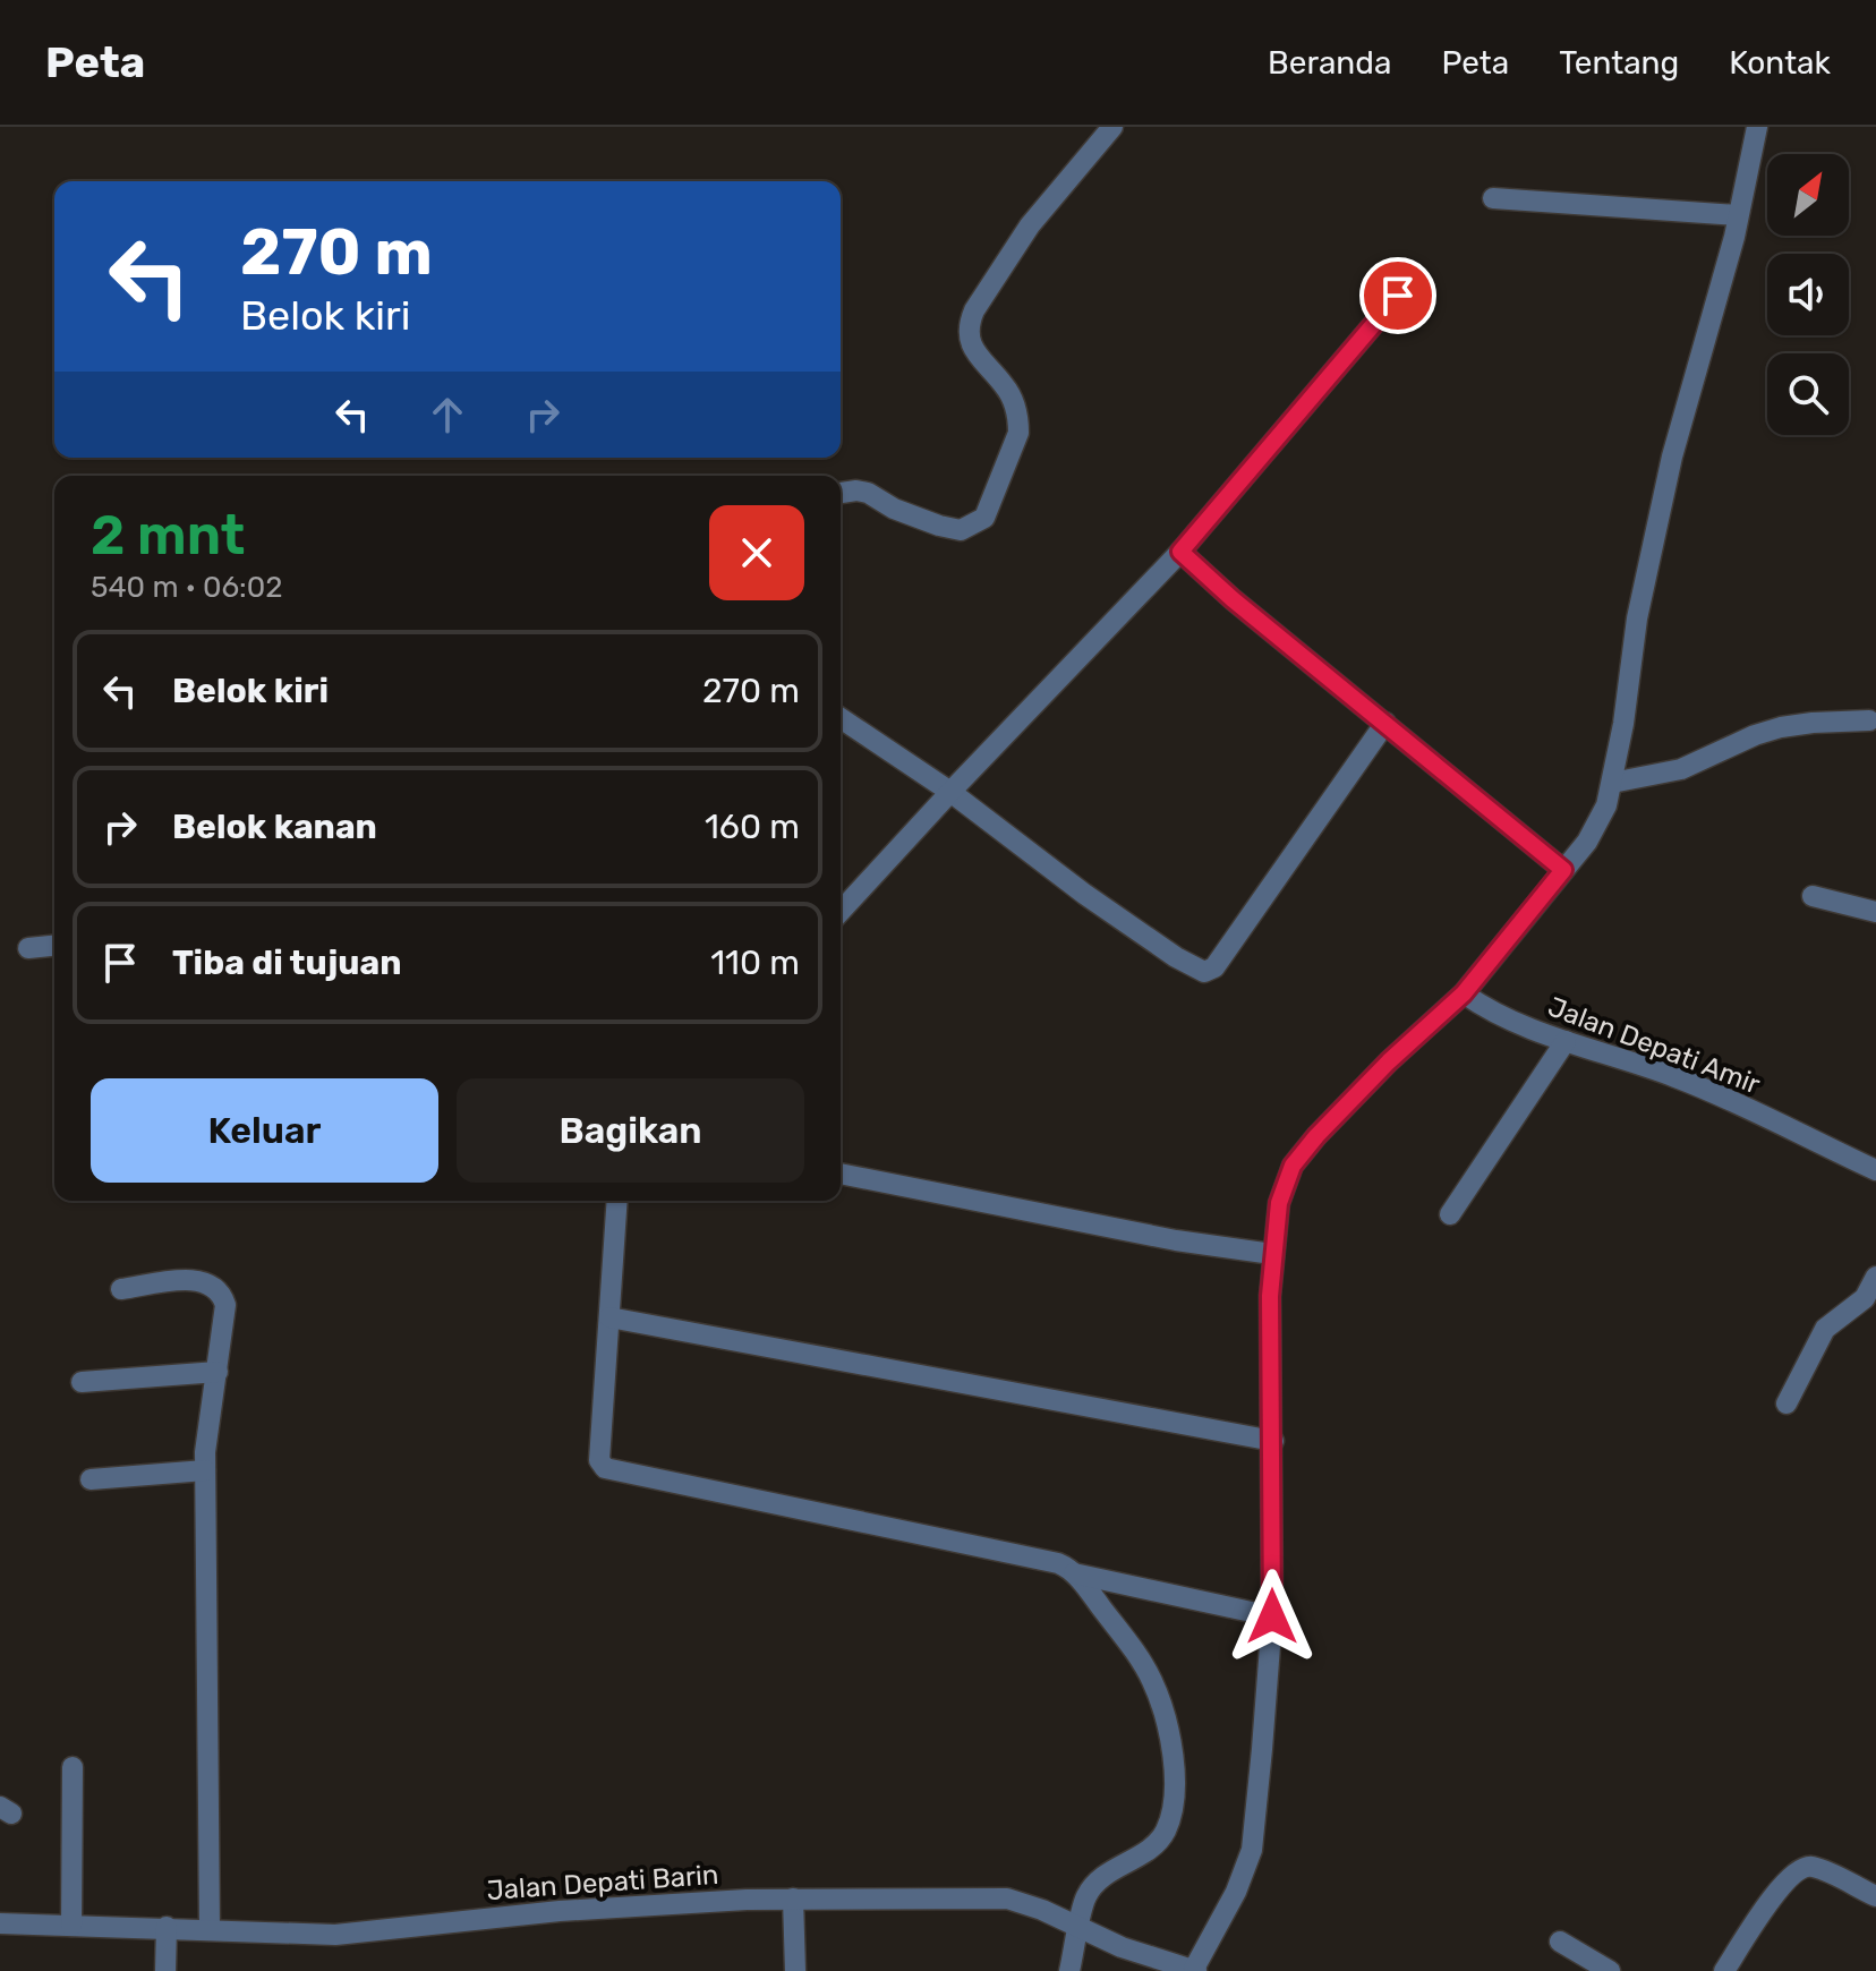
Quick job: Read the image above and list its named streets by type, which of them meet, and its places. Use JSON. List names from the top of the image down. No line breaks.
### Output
{"streets":{"street":["Jalan Depati Amir","Jalan Depati Barin"]},"north":"top right","page":{"header":"Peta","nav":["Beranda","Peta","Tentang","Kontak"],"turn":["270 m","Belok kiri"],"heading":["2 mnt","540 m · 06:02"],"list":[{"name":"Belok kiri","value":"270 m"},{"name":"Belok kanan","value":"160 m"},{"name":"Tiba di tujuan","value":"110 m"}],"buttons":["Keluar","Bagikan"]}}
